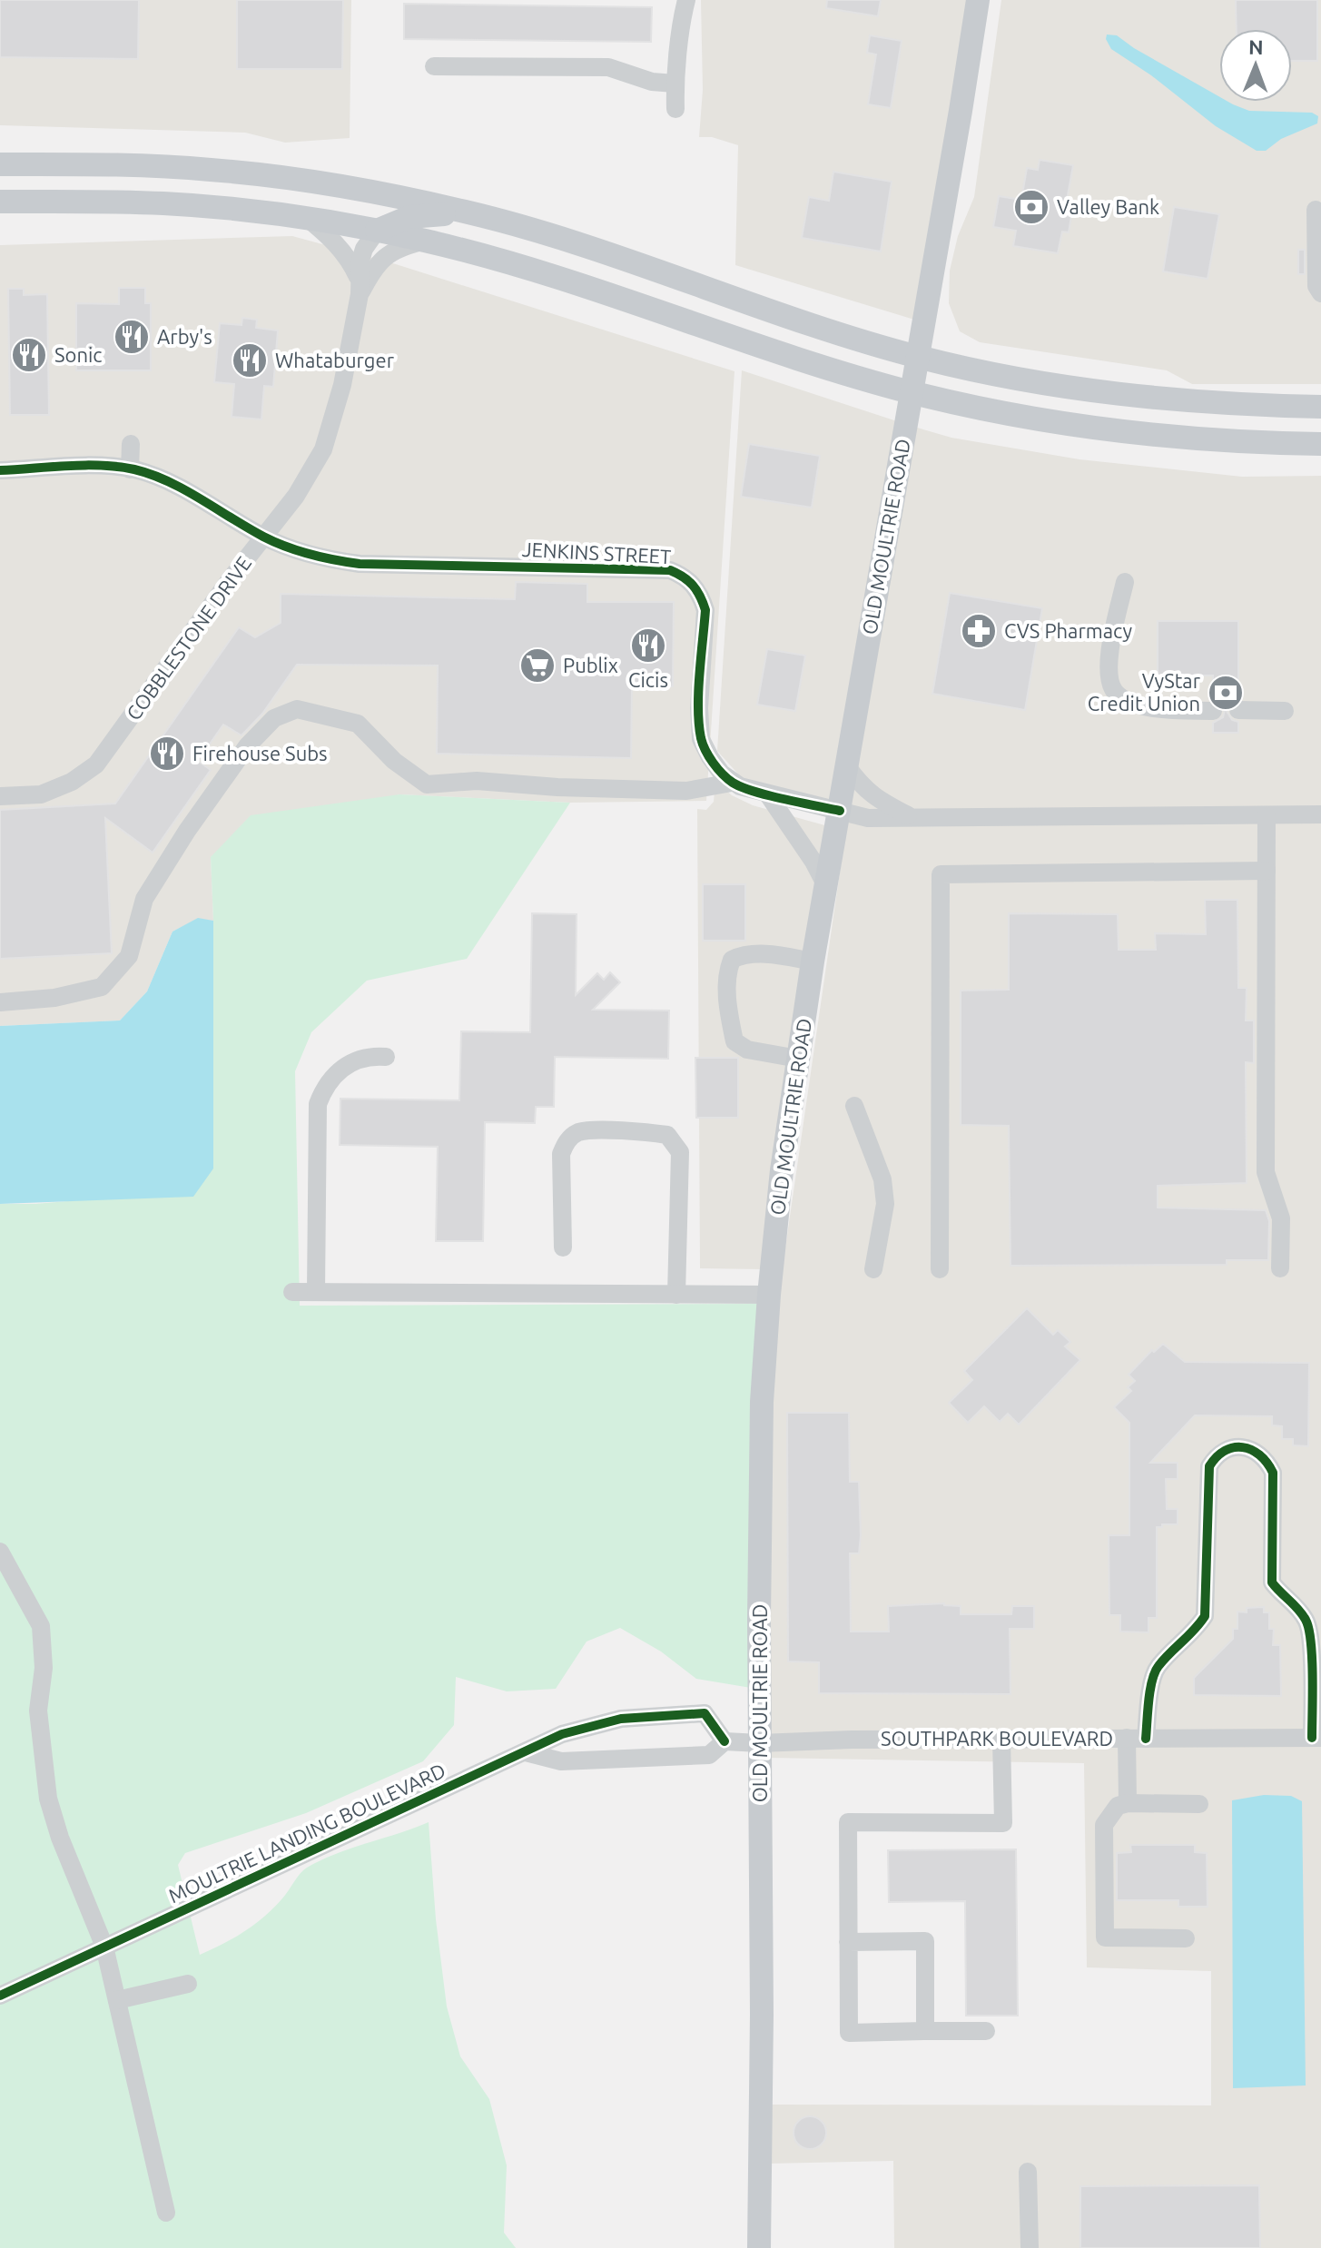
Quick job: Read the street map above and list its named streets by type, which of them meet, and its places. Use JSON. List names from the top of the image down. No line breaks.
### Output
{"streets":{"main road":["OLD MOULTRIE ROAD"],"street":["JENKINS STREET","COBBLESTONE DRIVE","SOUTHPARK BOULEVARD","MOULTRIE LANDING BOULEVARD"]},"crossings":[["OLD MOULTRIE ROAD","SOUTHPARK BOULEVARD"],["JENKINS STREET","COBBLESTONE DRIVE"],["SOUTHPARK BOULEVARD","MOULTRIE LANDING BOULEVARD"]],"places":{"bank":["Valley Bank","VyStar Credit Union"],"restaurant":["Arby's","Sonic","Whataburger","Cicis","Firehouse Subs"],"pharmacy":["CVS Pharmacy"],"supermarket":["Publix"]},"north":"top"}
